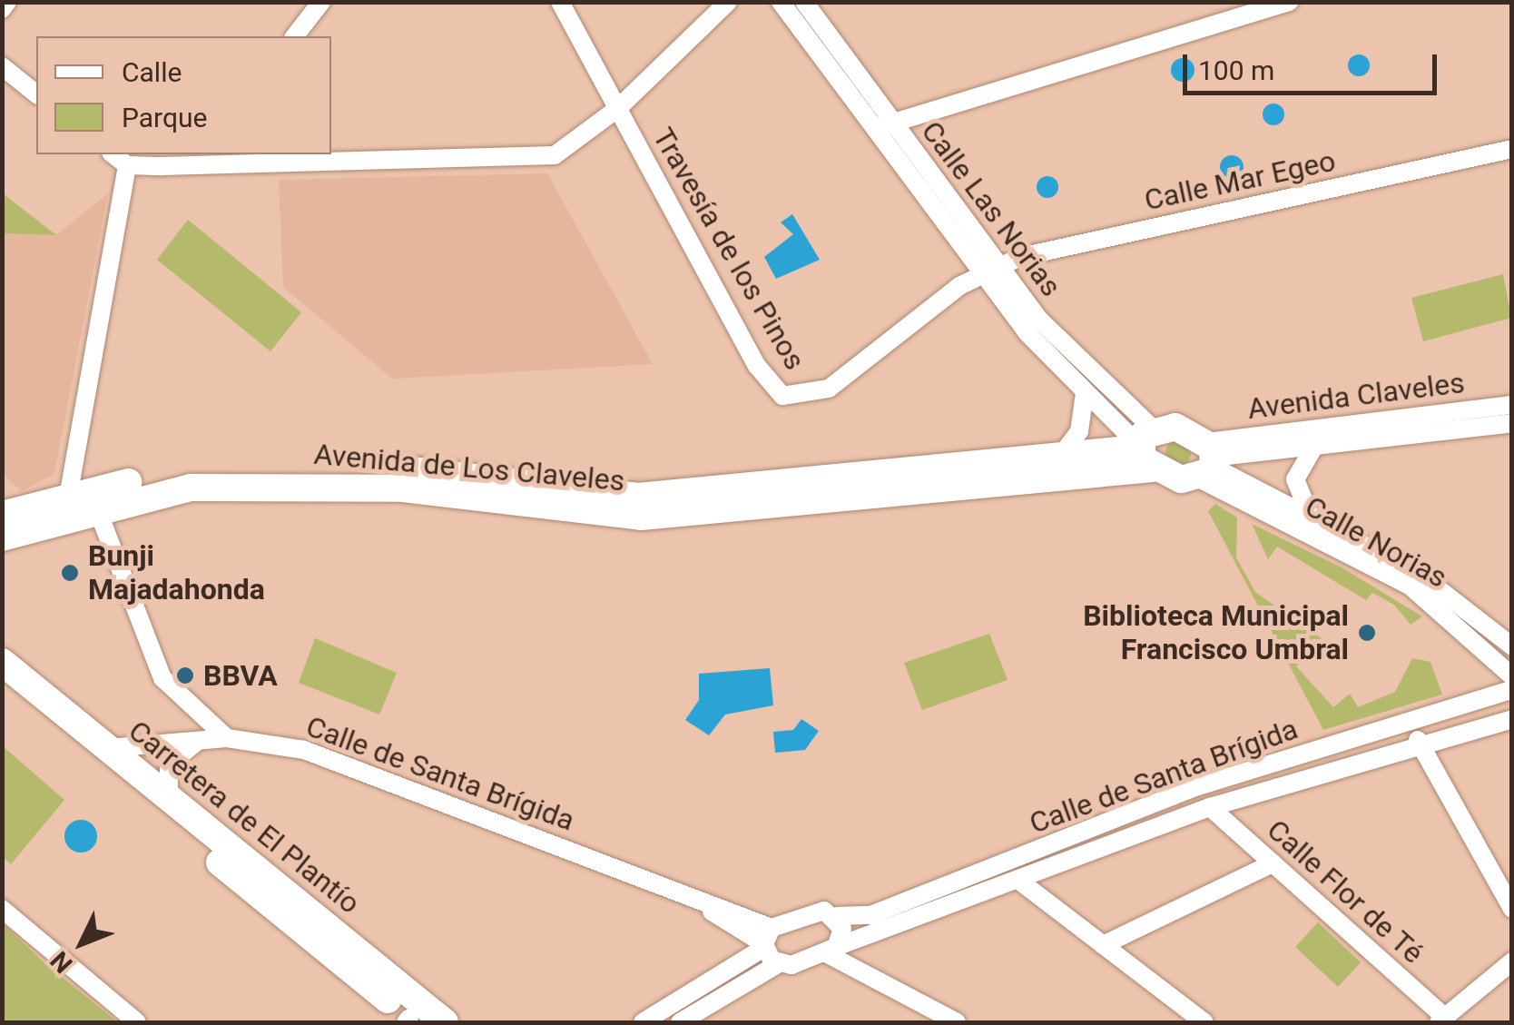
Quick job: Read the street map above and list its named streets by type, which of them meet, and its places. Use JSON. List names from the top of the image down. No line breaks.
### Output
{"streets":{"street":["Calle Mar Egeo","Calle Las Norias","Travesía de los Pinos","Avenida Claveles","Avenida de Los Claveles","Calle Norias","Calle de Santa Brígida","Carretera de El Plantío","Calle Flor de Té"]},"crossings":[["Calle Mar Egeo","Calle Las Norias"],["Calle Mar Egeo","Travesía de los Pinos"],["Calle Las Norias","Travesía de los Pinos"],["Calle Las Norias","Avenida de Los Claveles"],["Avenida Claveles","Calle Norias"],["Calle de Santa Brígida","Carretera de El Plantío"],["Calle de Santa Brígida","Calle Flor de Té"]],"places":["Bunji Majadahonda","Biblioteca Municipal Francisco Umbral","BBVA"],"legend":["Calle","Parque"],"scale_bar":"100 m","north":"bottom left"}
